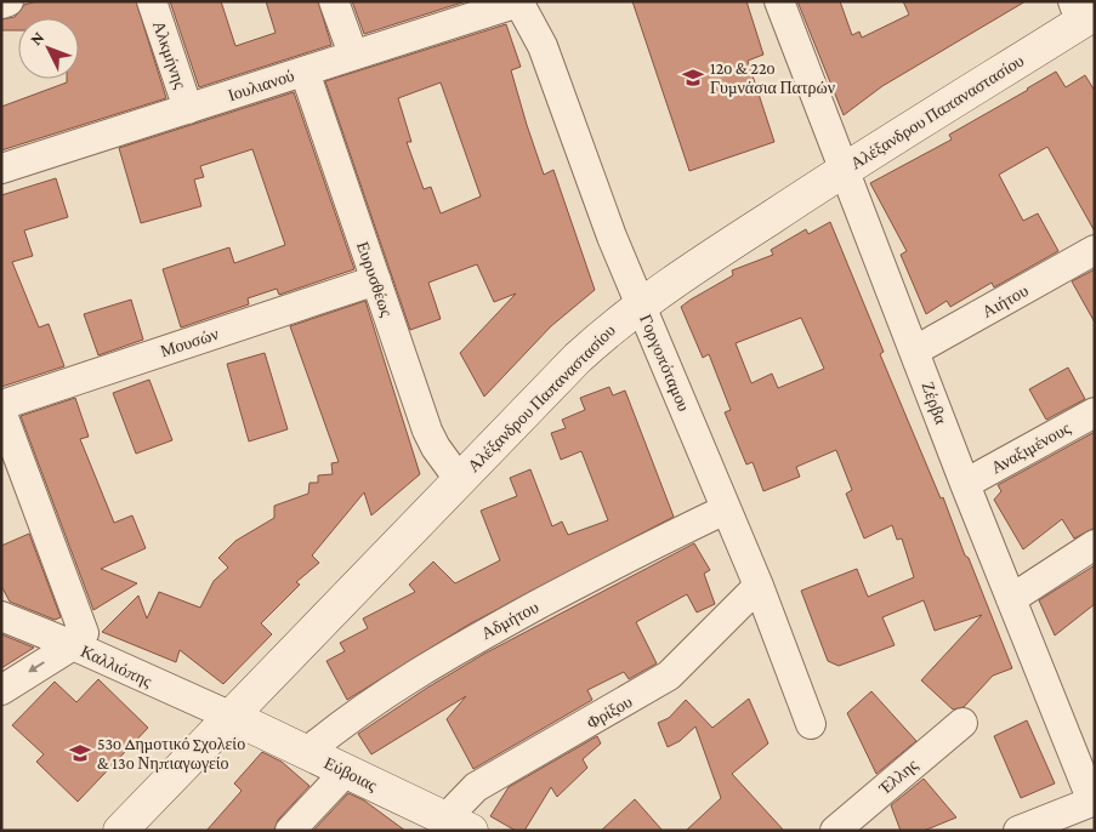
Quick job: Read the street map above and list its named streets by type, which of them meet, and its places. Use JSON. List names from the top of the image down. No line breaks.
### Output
{"streets":{"main road":["Αλέξανδρου Παπαναστασίου","Εύβοιας"],"street":["Αλκμήνης","Ιουλιανού","Ευρυσθέως","Αιήτου","Μουσών","Γοργοπόταμου","Ζέρβα","Αναξιμένους","Αδμήτου","Καλλιόπης","Φρίξου","Έλλης"]},"crossings":[["Αλκμήνης","Ιουλιανού"],["Ιουλιανού","Ευρυσθέως"],["Ιουλιανού","Γοργοπόταμου"],["Αλέξανδρου Παπαναστασίου","Ευρυσθέως"],["Αλέξανδρου Παπαναστασίου","Γοργοπόταμου"],["Αλέξανδρου Παπαναστασίου","Ζέρβα"],["Αλέξανδρου Παπαναστασίου","Καλλιόπης"],["Αλέξανδρου Παπαναστασίου","Εύβοιας"],["Ευρυσθέως","Μουσών"],["Αιήτου","Ζέρβα"],["Γοργοπόταμου","Αδμήτου"],["Γοργοπόταμου","Φρίξου"],["Ζέρβα","Αναξιμένους"],["Αδμήτου","Εύβοιας"],["Καλλιόπης","Εύβοιας"],["Φρίξου","Εύβοιας"]],"places":{"school or university":["12ο & 22ο Γυμνάσια Πατρών","53ο Δημοτικό Σχολείο & 13ο Νηπιαγωγείο"]},"north":"top left"}
